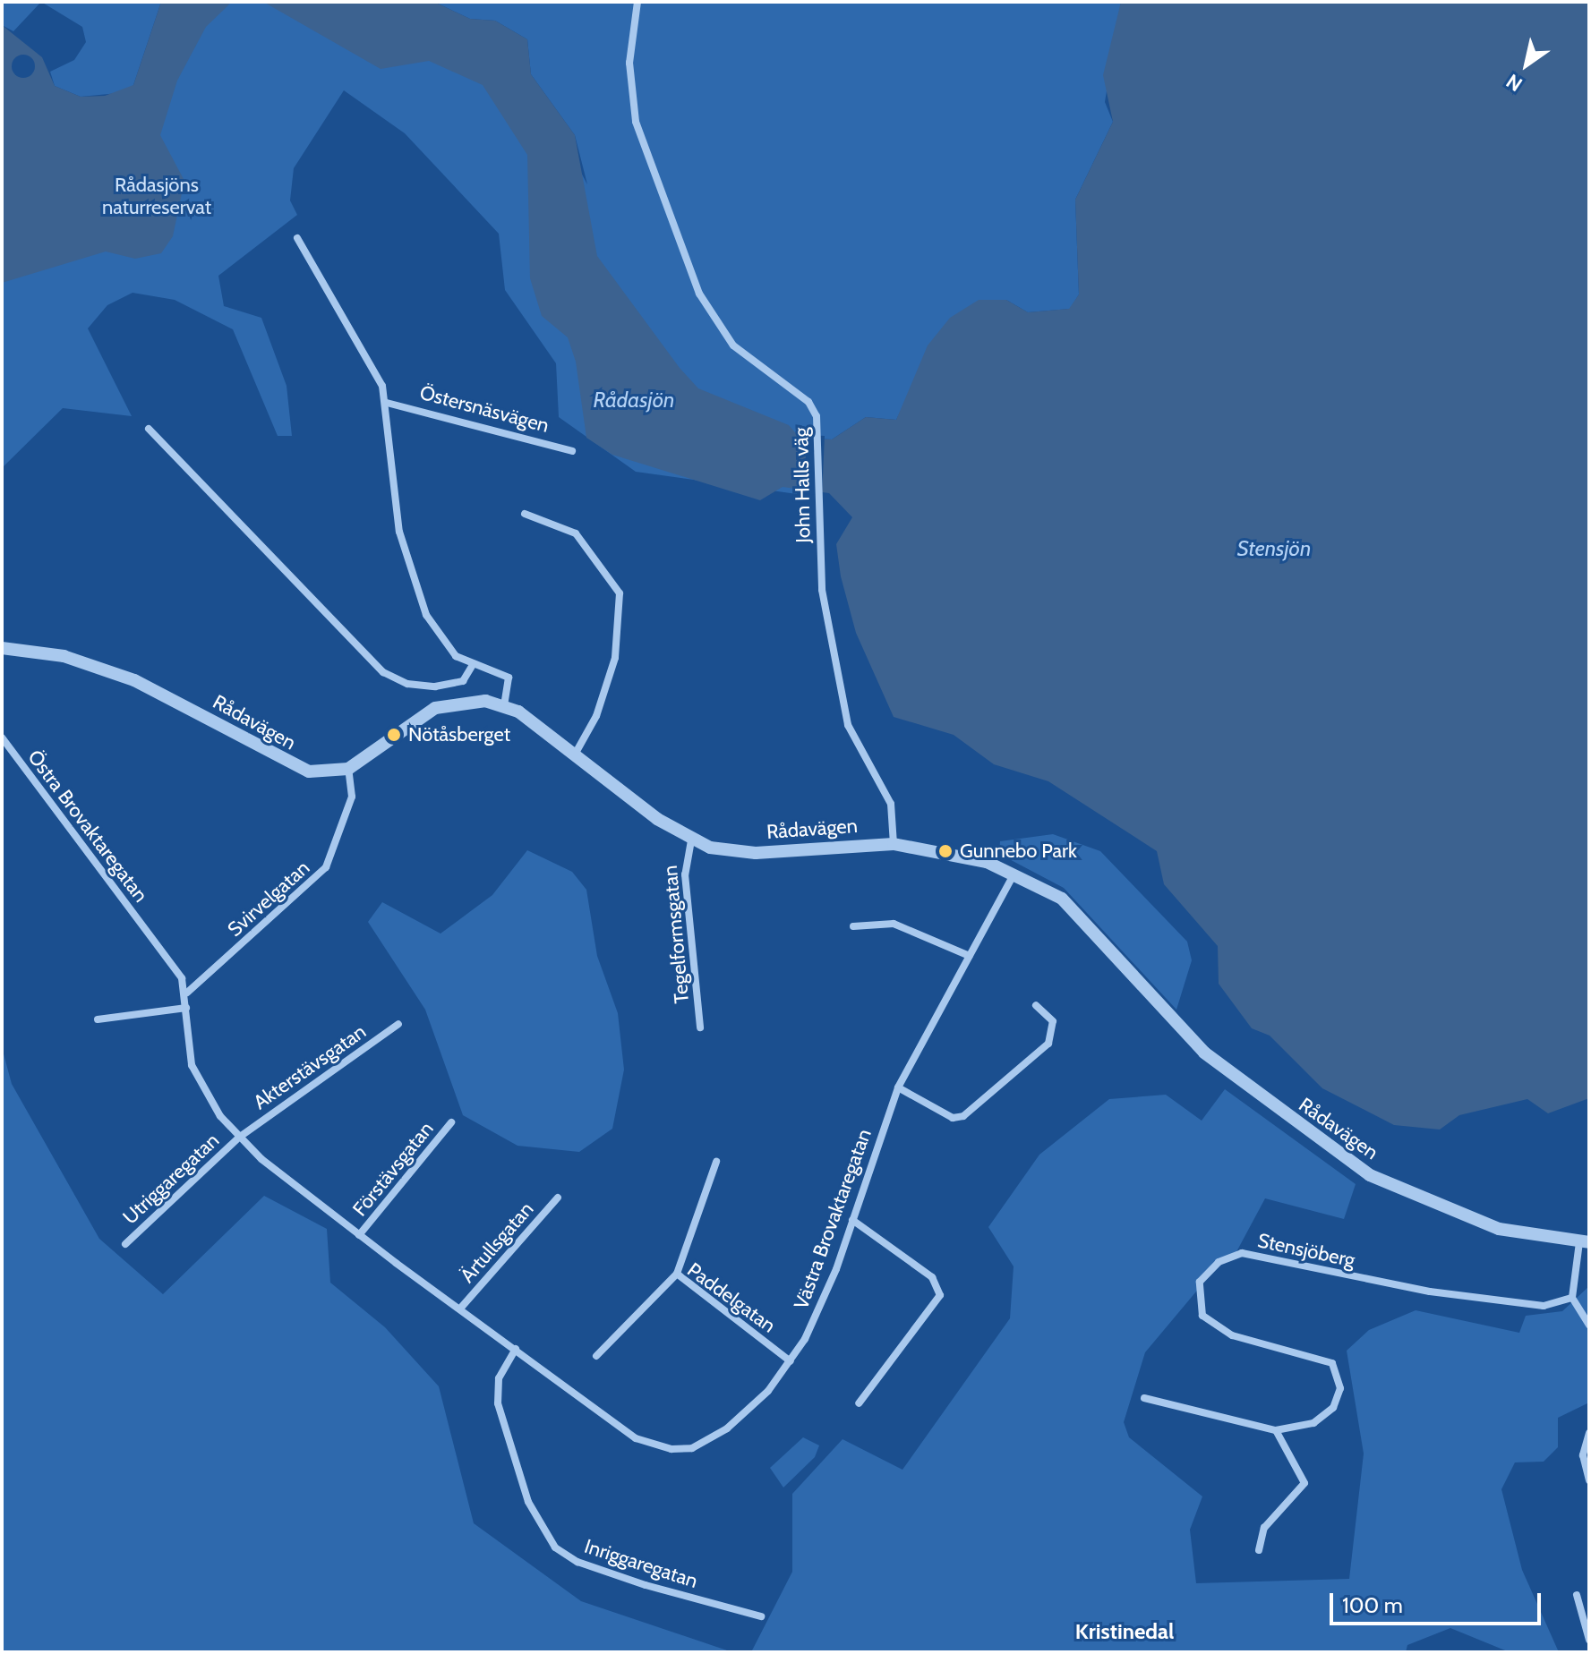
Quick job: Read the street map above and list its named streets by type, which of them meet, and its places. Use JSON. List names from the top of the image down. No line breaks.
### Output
{"streets":{"street":["Östersnäsvägen","John Halls väg","Rådavägen","Östra Brovaktaregatan","Svirvelgatan","Tegelformsgatan","Akterstävsgatan","Förstävsgatan","Utriggaregatan","Västra Brovaktaregatan","Ärtullsgatan","Stensjöberg","Paddelgatan","Inriggaregatan"]},"crossings":[["John Halls väg","Rådavägen"],["Rådavägen","Svirvelgatan"],["Rådavägen","Tegelformsgatan"],["Rådavägen","Västra Brovaktaregatan"],["Östra Brovaktaregatan","Svirvelgatan"],["Akterstävsgatan","Utriggaregatan"],["Förstävsgatan","Västra Brovaktaregatan"],["Västra Brovaktaregatan","Ärtullsgatan"],["Västra Brovaktaregatan","Paddelgatan"],["Västra Brovaktaregatan","Inriggaregatan"]],"districts":["Kristinedal"],"water":["Rådasjön","Stensjön"],"parks":["Rådasjöns naturreservat"],"places":["Nötåsberget","Gunnebo Park"],"scale_bar":"100 m","north":"bottom left"}
